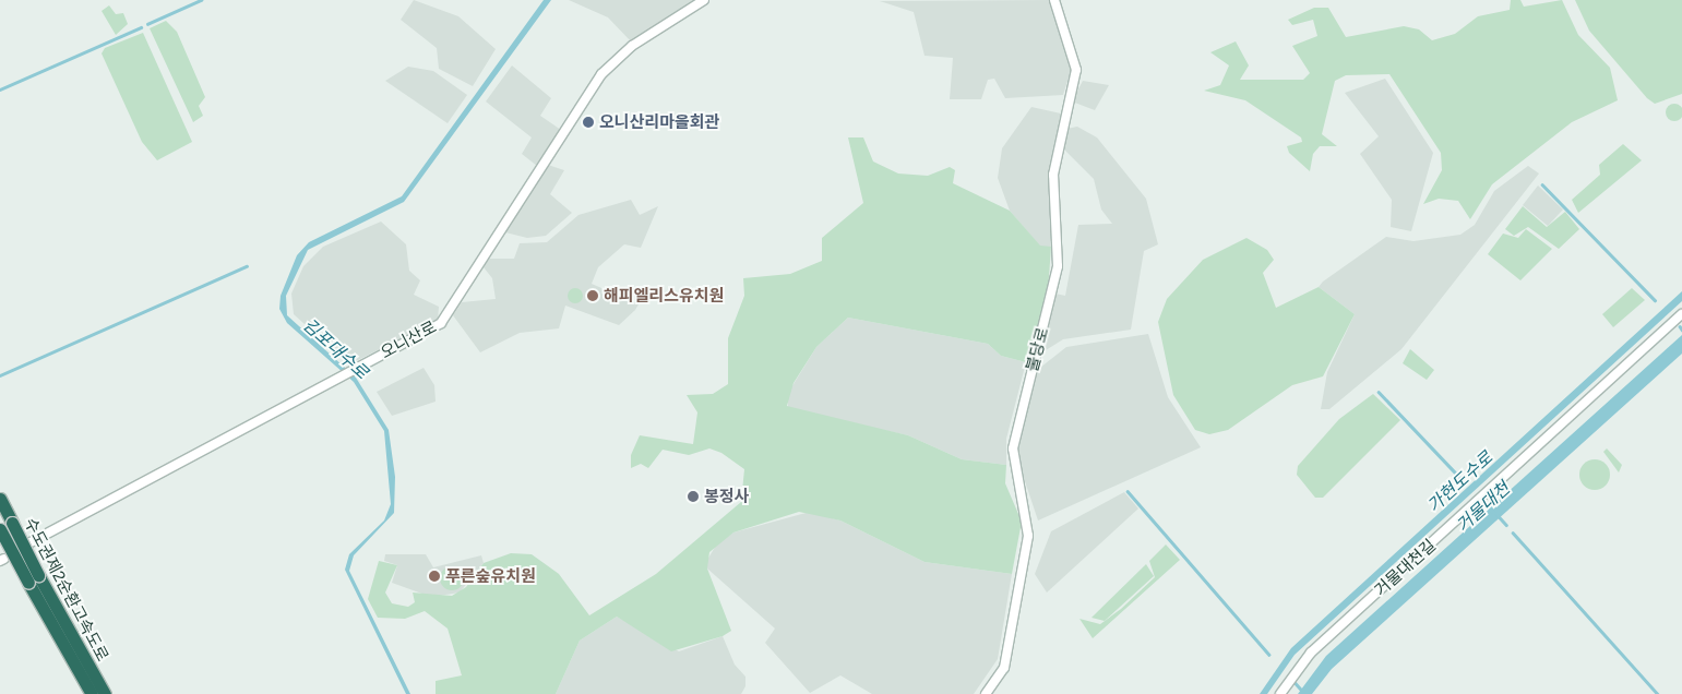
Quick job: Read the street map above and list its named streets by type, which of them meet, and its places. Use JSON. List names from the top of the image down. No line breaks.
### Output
{"streets":{"highway":["수도권제2순환고속도로"],"street":["오니산로","불당로","거물대천길"]},"water":["김포대수로","가현도수로","거물대천"],"places":["오니산리마을회관","해피엘리스유치원","봉정사","푸른숲유치원"]}
